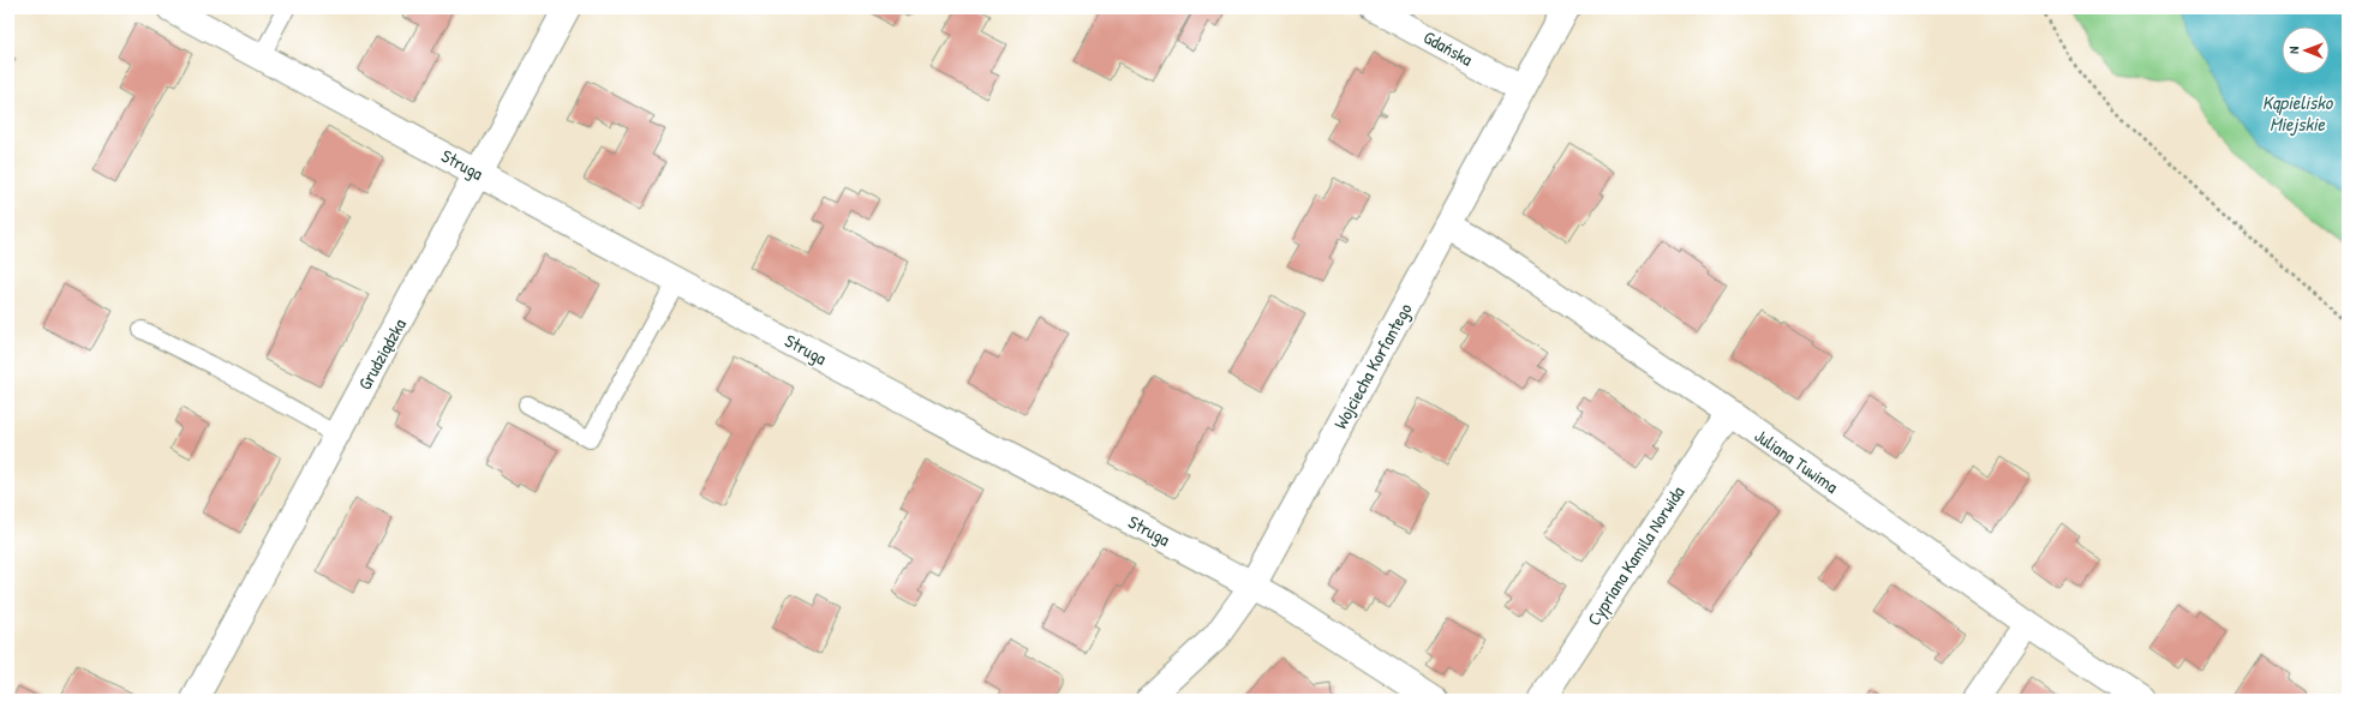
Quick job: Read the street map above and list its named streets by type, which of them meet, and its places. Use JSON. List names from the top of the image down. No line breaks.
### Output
{"streets":{"street":["Gdańska","Struga","Grudziądzka","Wojciecha Korfantego","Juliana Tuwima","Cypriana Kamila Norwida"]},"crossings":[["Gdańska","Wojciecha Korfantego"],["Struga","Grudziądzka"],["Struga","Wojciecha Korfantego"],["Wojciecha Korfantego","Juliana Tuwima"],["Juliana Tuwima","Cypriana Kamila Norwida"]],"water":["Kąpielisko Miejskie"],"north":"left"}
